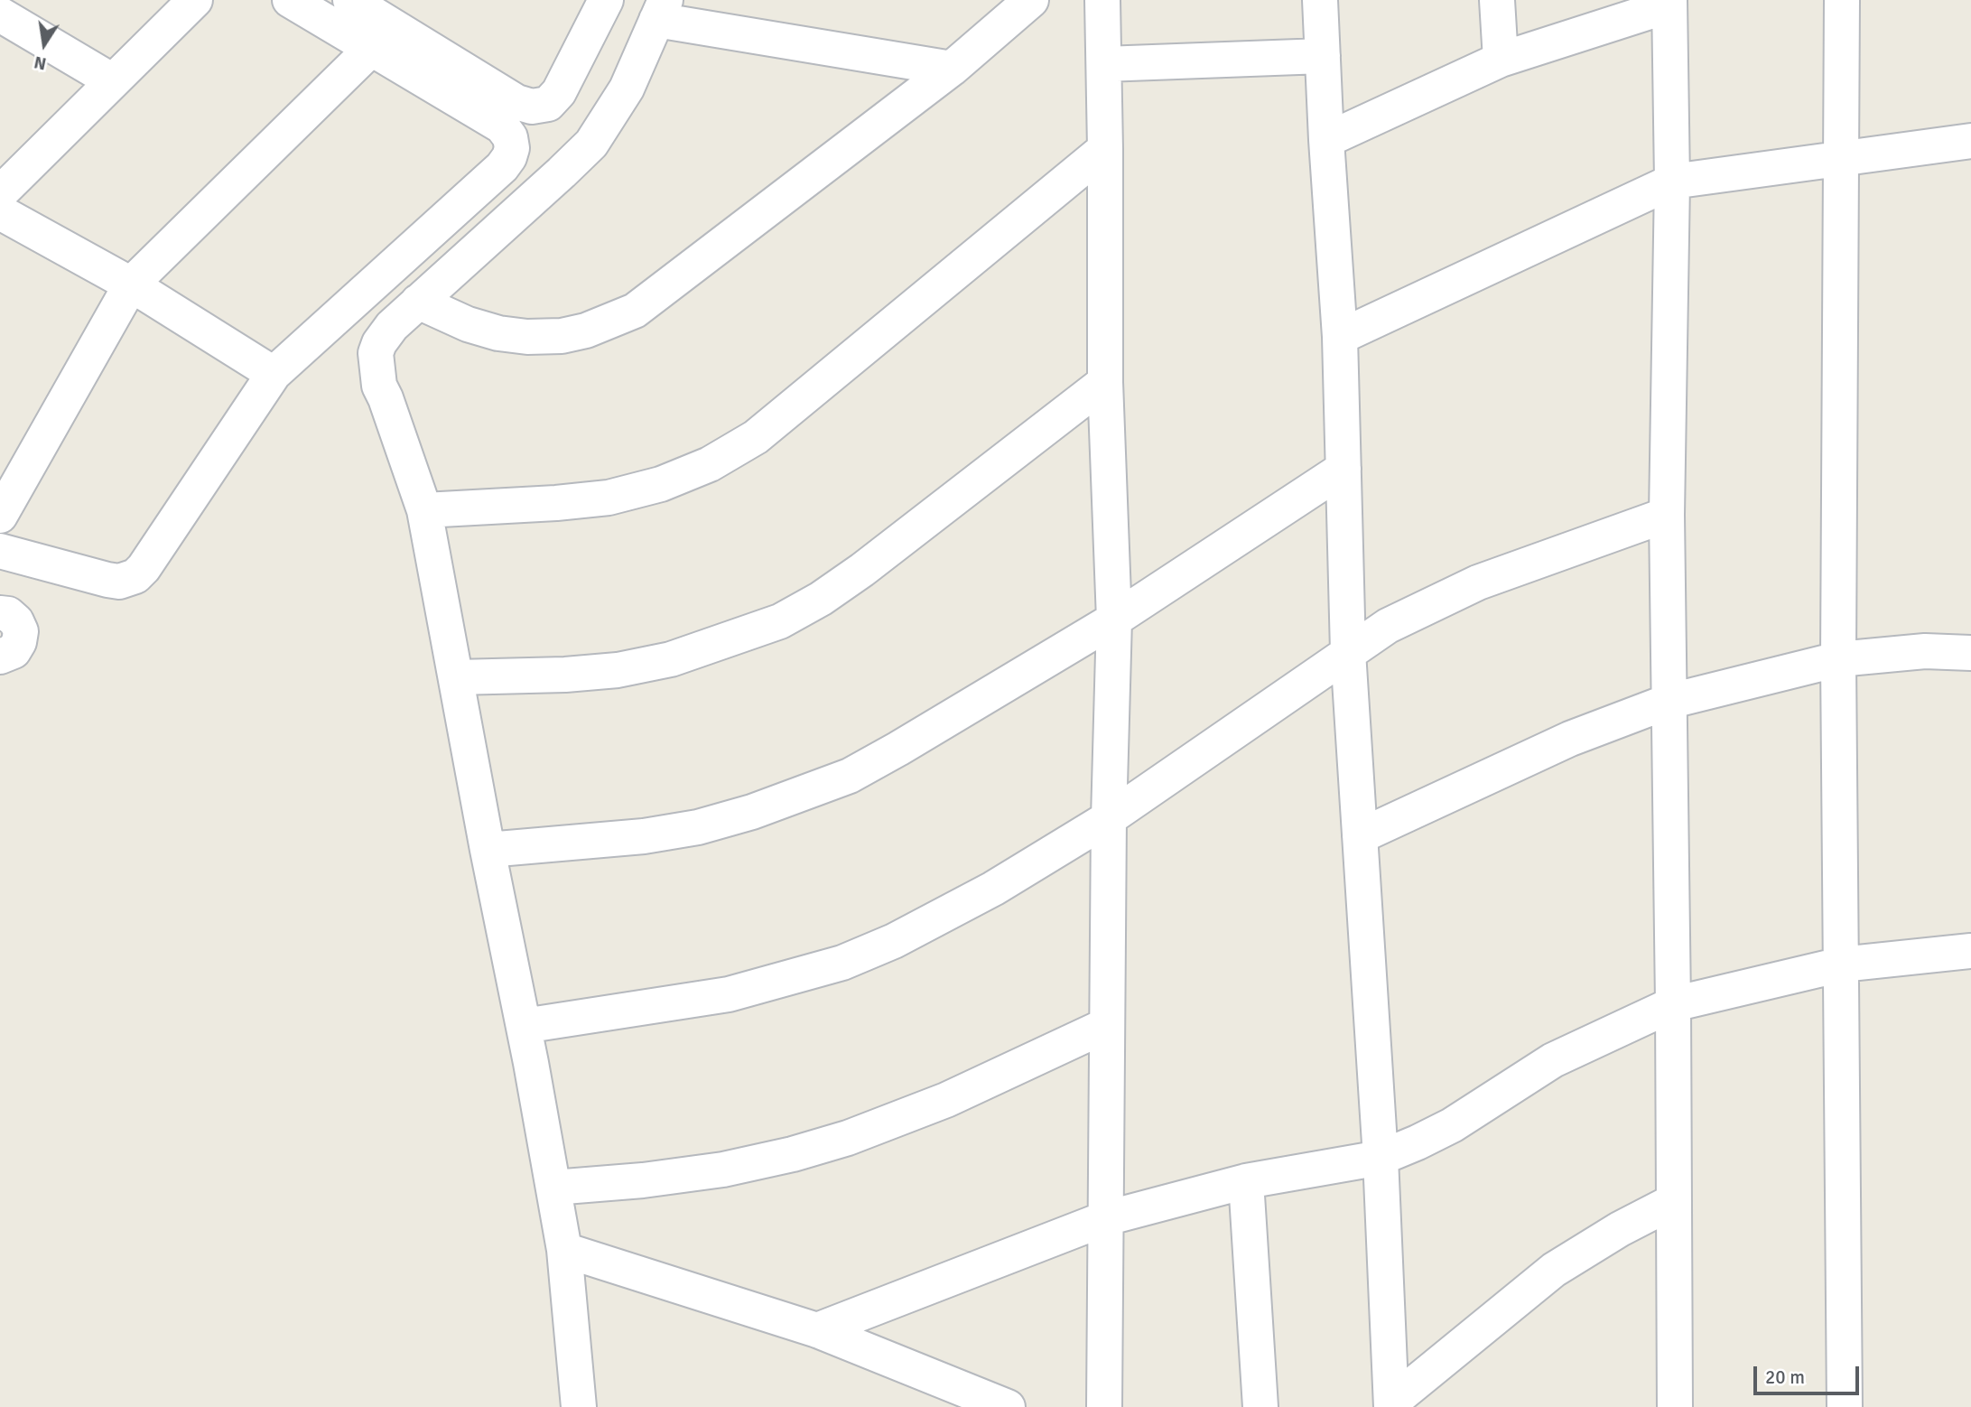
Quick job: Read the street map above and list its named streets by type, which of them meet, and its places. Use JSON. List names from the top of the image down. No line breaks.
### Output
{"scale_bar":"20 m","north":"bottom"}
